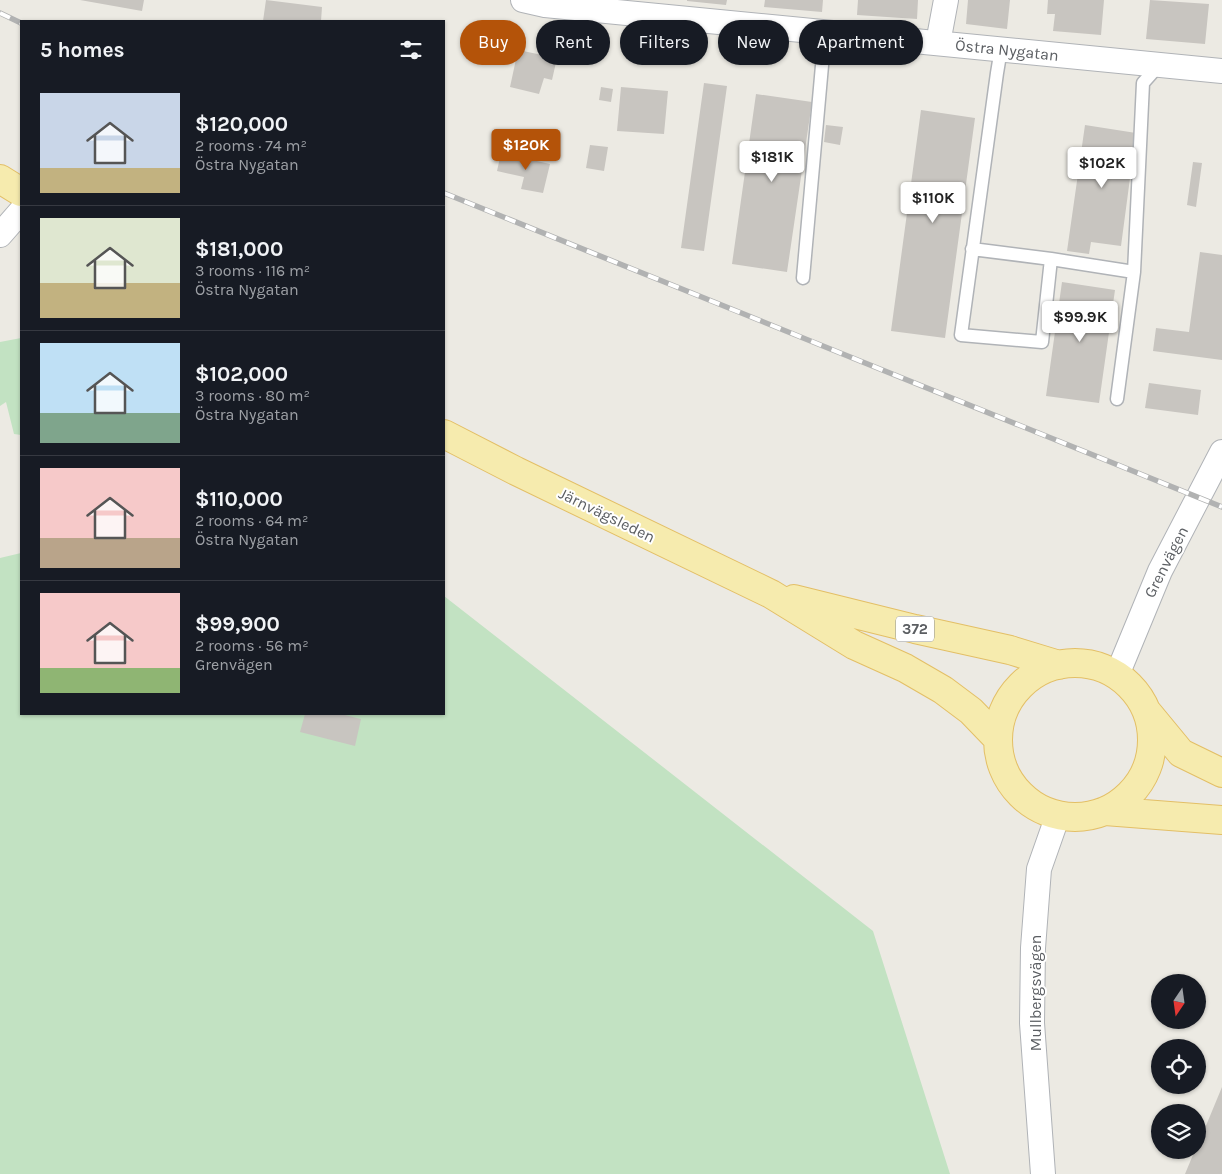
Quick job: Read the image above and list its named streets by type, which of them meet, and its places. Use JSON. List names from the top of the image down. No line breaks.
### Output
{"streets":{"main road":["Järnvägsleden","372"],"street":["Östra Nygatan","Grenvägen","Mullbergsvägen"]},"crossings":[["Järnvägsleden","Grenvägen"],["Järnvägsleden","372"],["Järnvägsleden","Mullbergsvägen"],["Grenvägen","372"],["Grenvägen","Mullbergsvägen"],["372","Mullbergsvägen"]],"north":"bottom","page":{"chip":["Buy","Rent","Filters","New","Apartment"],"heading":"5 homes","list":[{"name":"$120,000","note":"2 rooms · 74 m² · Östra Nygatan"},{"name":"$181,000","note":"3 rooms · 116 m² · Östra Nygatan"},{"name":"$102,000","note":"3 rooms · 80 m² · Östra Nygatan"},{"name":"$110,000","note":"2 rooms · 64 m² · Östra Nygatan"},{"name":"$99,900","note":"2 rooms · 56 m² · Grenvägen"}],"price":["$120K","$181K","$102K","$110K","$99.9K"]}}
